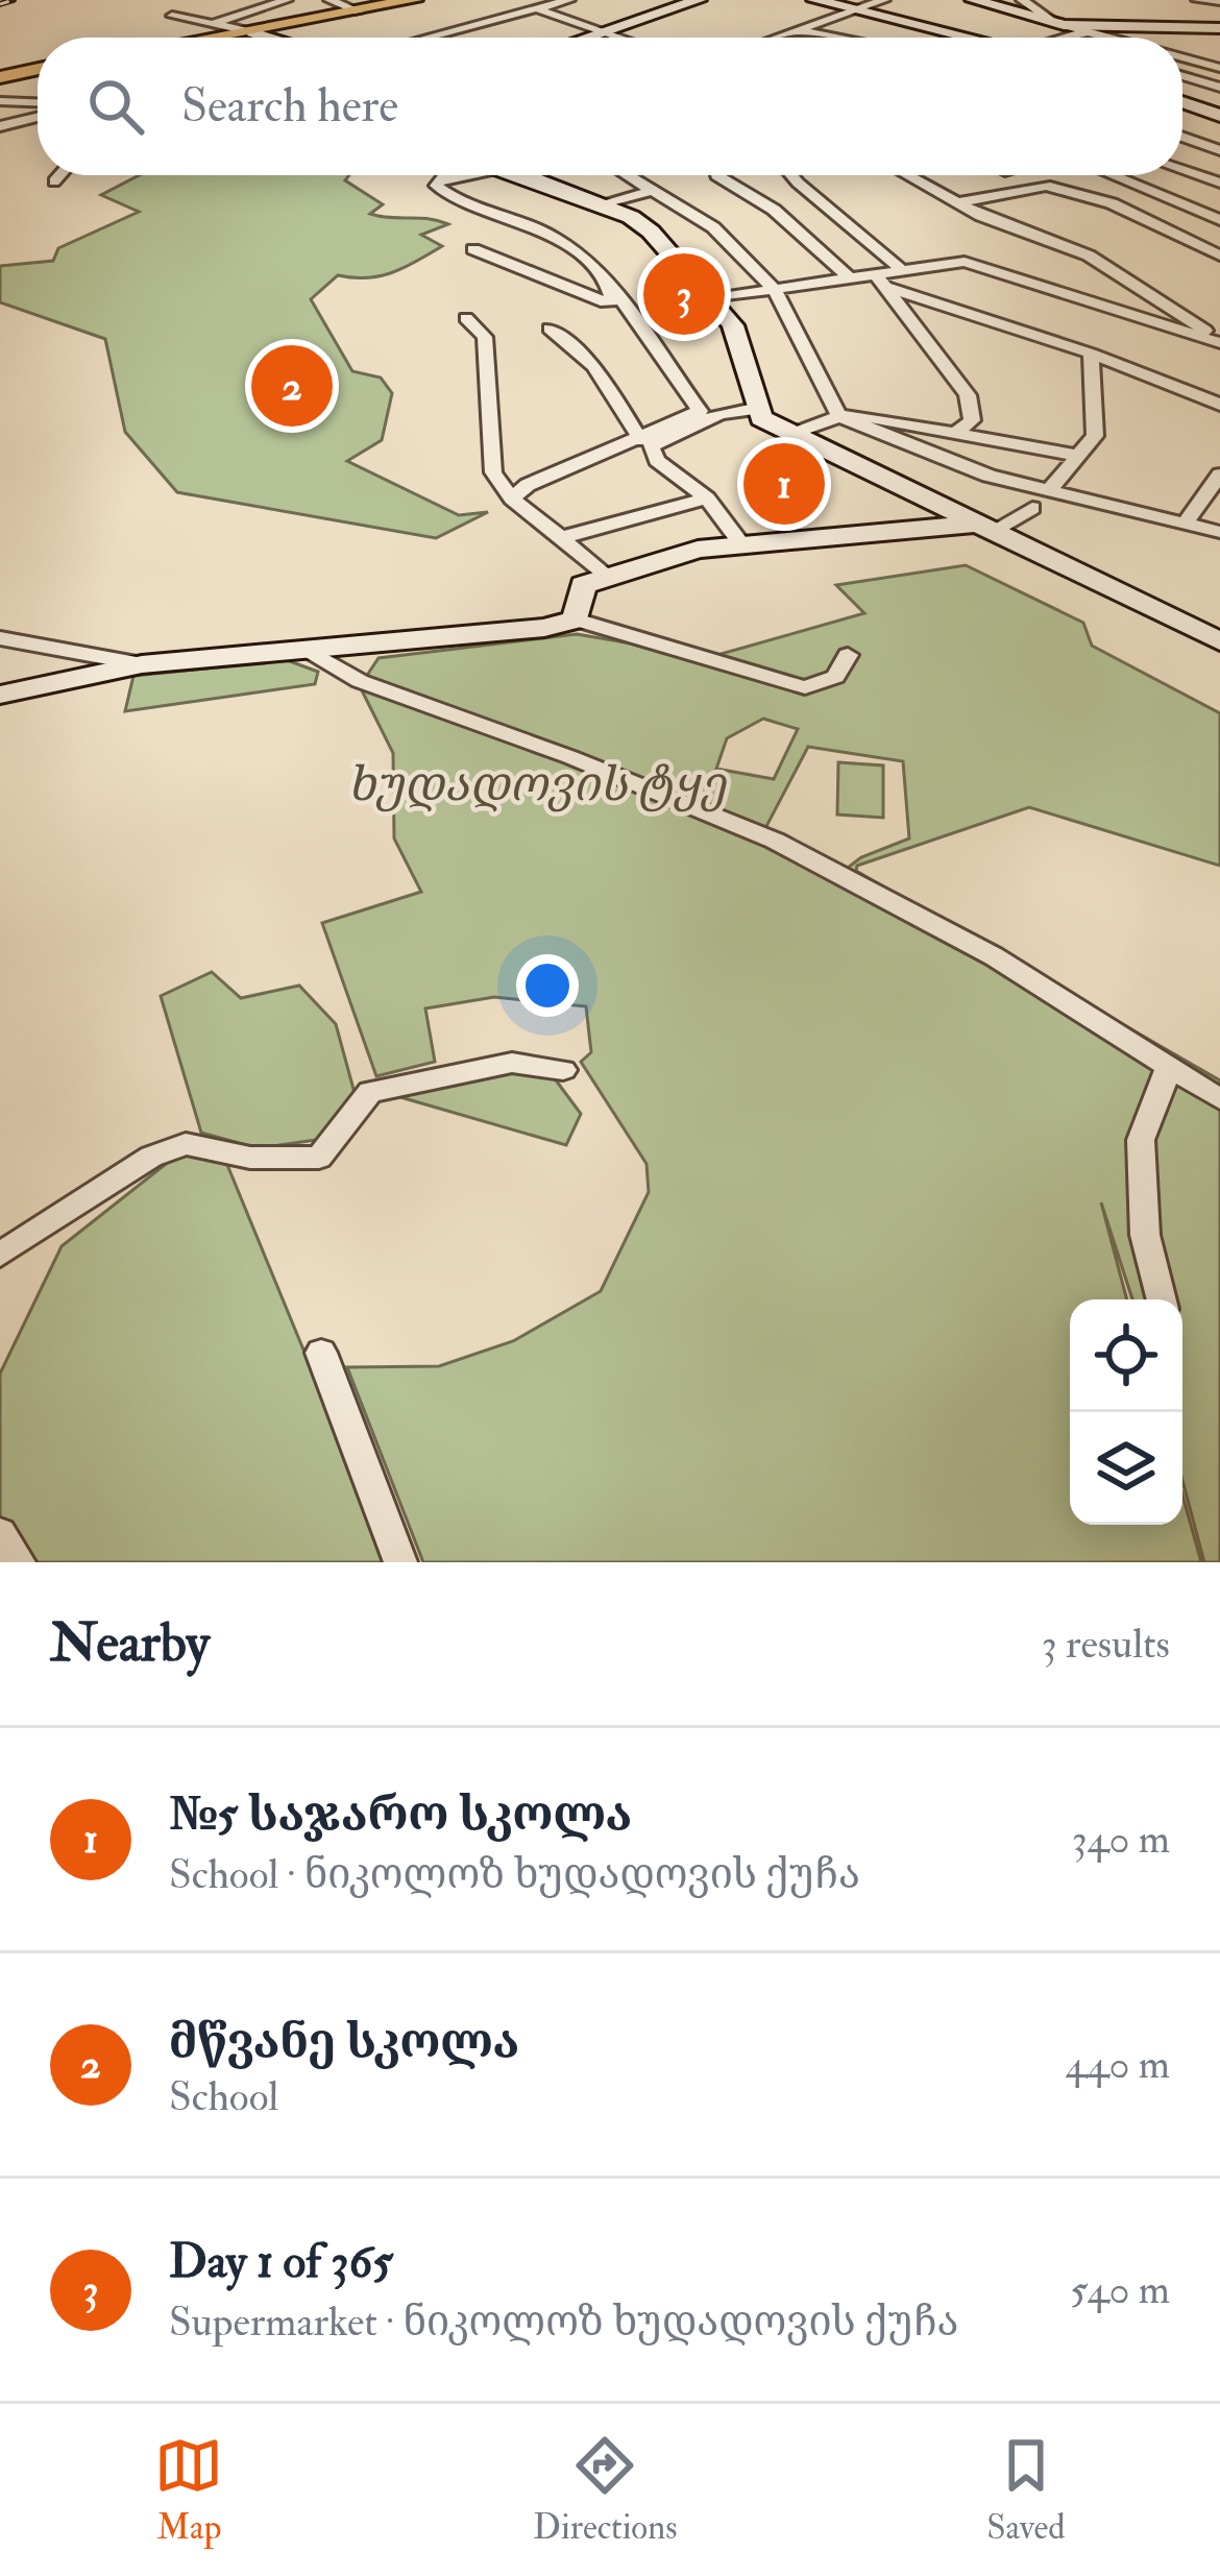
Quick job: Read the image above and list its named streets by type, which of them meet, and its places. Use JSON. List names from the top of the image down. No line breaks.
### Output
{"parks":["ხუდადოვის ტყე"],"page":{"search":"Search here","pins":["3","2","1"],"heading":["Nearby","3 results"],"list":[{"mark":"1","name":"№5 საჯარო სკოლა","note":"School · ნიკოლოზ ხუდადოვის ქუჩა","value":"340 m"},{"mark":"2","name":"მწვანე სკოლა","note":"School","value":"440 m"},{"mark":"3","name":"Day 1 of 365","note":"Supermarket · ნიკოლოზ ხუდადოვის ქუჩა","value":"540 m"}],"nav":["Map","Directions","Saved"]}}
